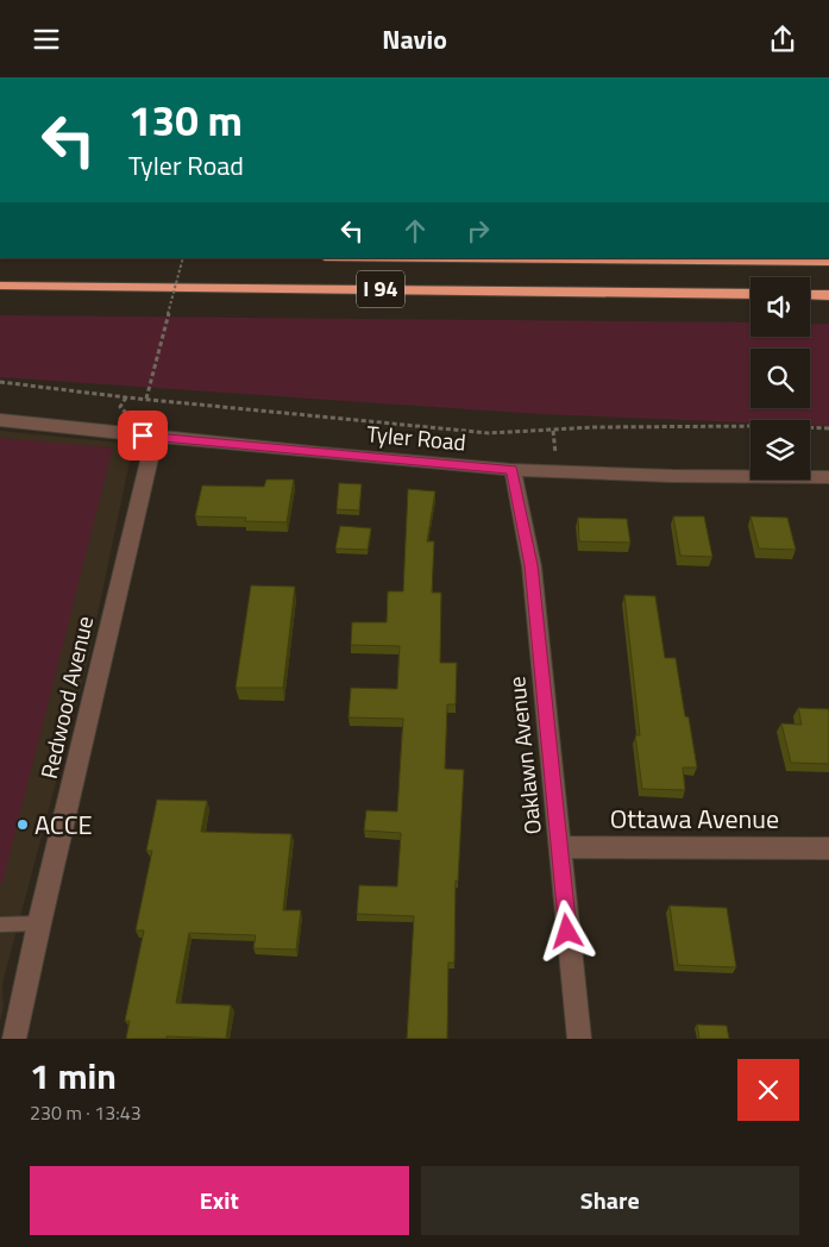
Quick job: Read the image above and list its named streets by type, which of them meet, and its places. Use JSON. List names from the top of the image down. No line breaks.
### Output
{"streets":{"highway":["I 94"],"street":["Tyler Road","Redwood Avenue","Oaklawn Avenue","Ottawa Avenue"]},"crossings":[["Tyler Road","Redwood Avenue"],["Tyler Road","Oaklawn Avenue"],["Oaklawn Avenue","Ottawa Avenue"]],"places":["ACCE"],"page":{"header":"Navio","turn":["130 m","Tyler Road"],"heading":["1 min","230 m · 13:43"],"buttons":["Exit","Share"]}}
